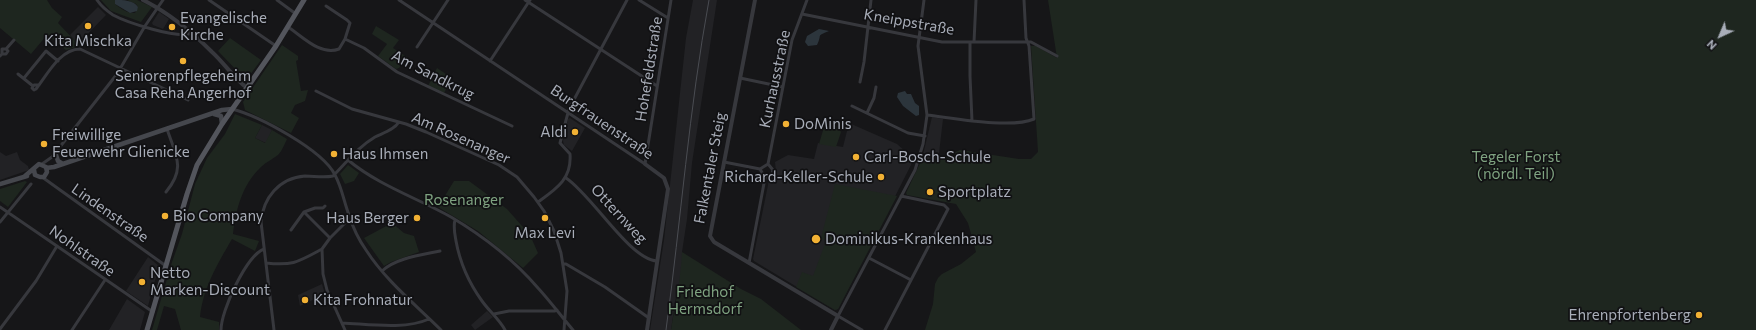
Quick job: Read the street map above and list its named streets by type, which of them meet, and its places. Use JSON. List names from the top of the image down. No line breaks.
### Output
{"streets":{"street":["Kneippstraße","Hohefeldstraße","Am Sandkrug","Kurhausstraße","Burgfrauenstraße","Am Rosenanger","Falkentaler Steig","Lindenstraße","Otternweg","Nohlstraße"]},"crossings":[["Kneippstraße","Kurhausstraße"],["Hohefeldstraße","Burgfrauenstraße"],["Kurhausstraße","Falkentaler Steig"],["Burgfrauenstraße","Otternweg"]],"parks":["Tegeler Forst (nördl. Teil)","Rosenanger","Friedhof Hermsdorf"],"places":["Kita Mischka","Evangelische Kirche","Seniorenpflegeheim Casa Reha Angerhof","DoMinis","Aldi","Freiwillige Feuerwehr Glienicke","Haus Ihmsen","Carl-Bosch-Schule","Richard-Keller-Schule","Sportplatz","Bio Company","Haus Berger","Max Levi","Dominikus-Krankenhaus","Netto Marken-Discount","Kita Frohnatur","Ehrenpfortenberg"],"north":"bottom left"}
